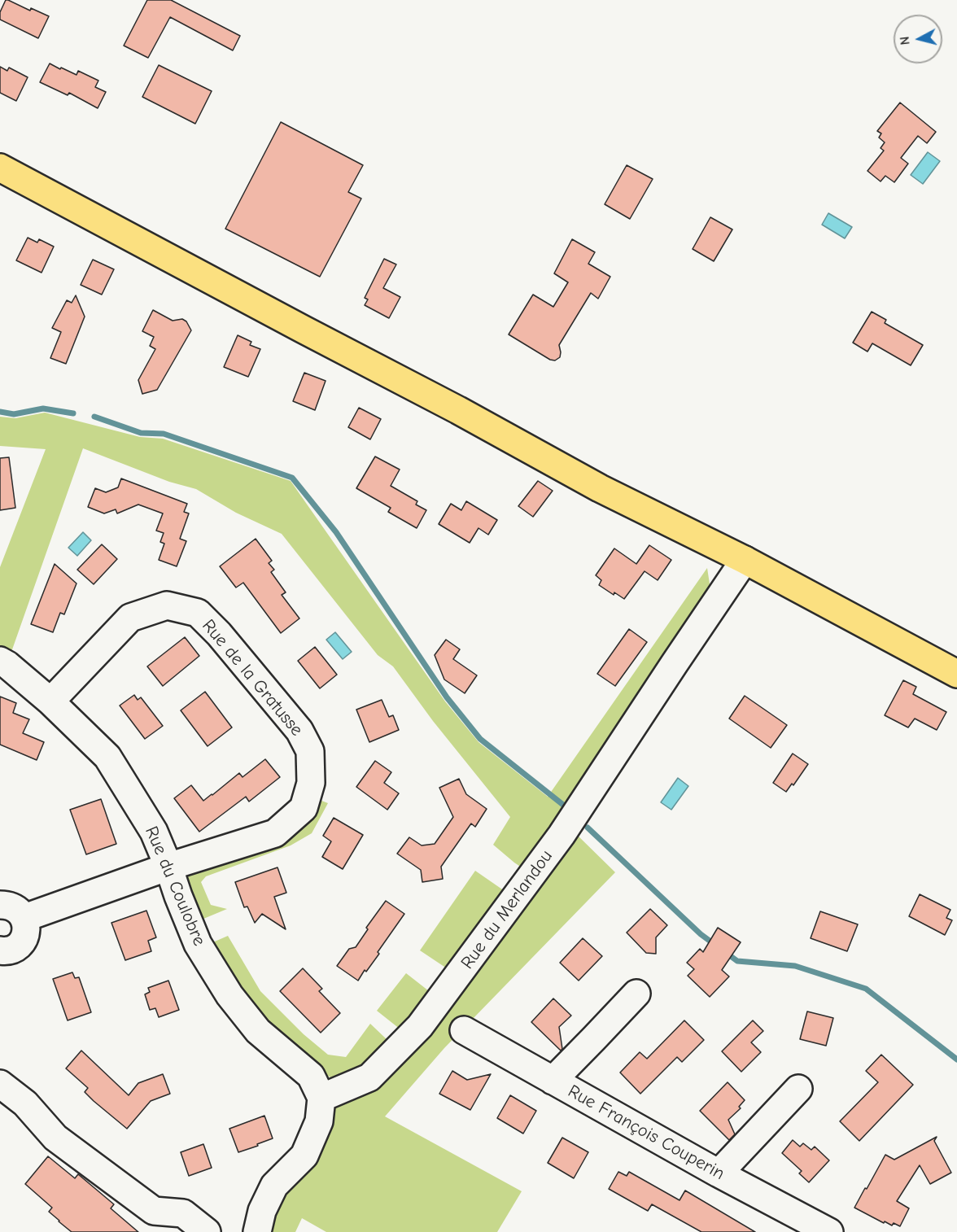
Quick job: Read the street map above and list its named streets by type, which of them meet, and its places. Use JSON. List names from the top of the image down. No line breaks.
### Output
{"streets":{"street":["Rue de la Gratusse","Rue du Coulobre","Rue du Merlandou","Rue François Couperin"]},"crossings":[["Rue de la Gratusse","Rue du Coulobre"],["Rue du Coulobre","Rue du Merlandou"]],"north":"left"}
